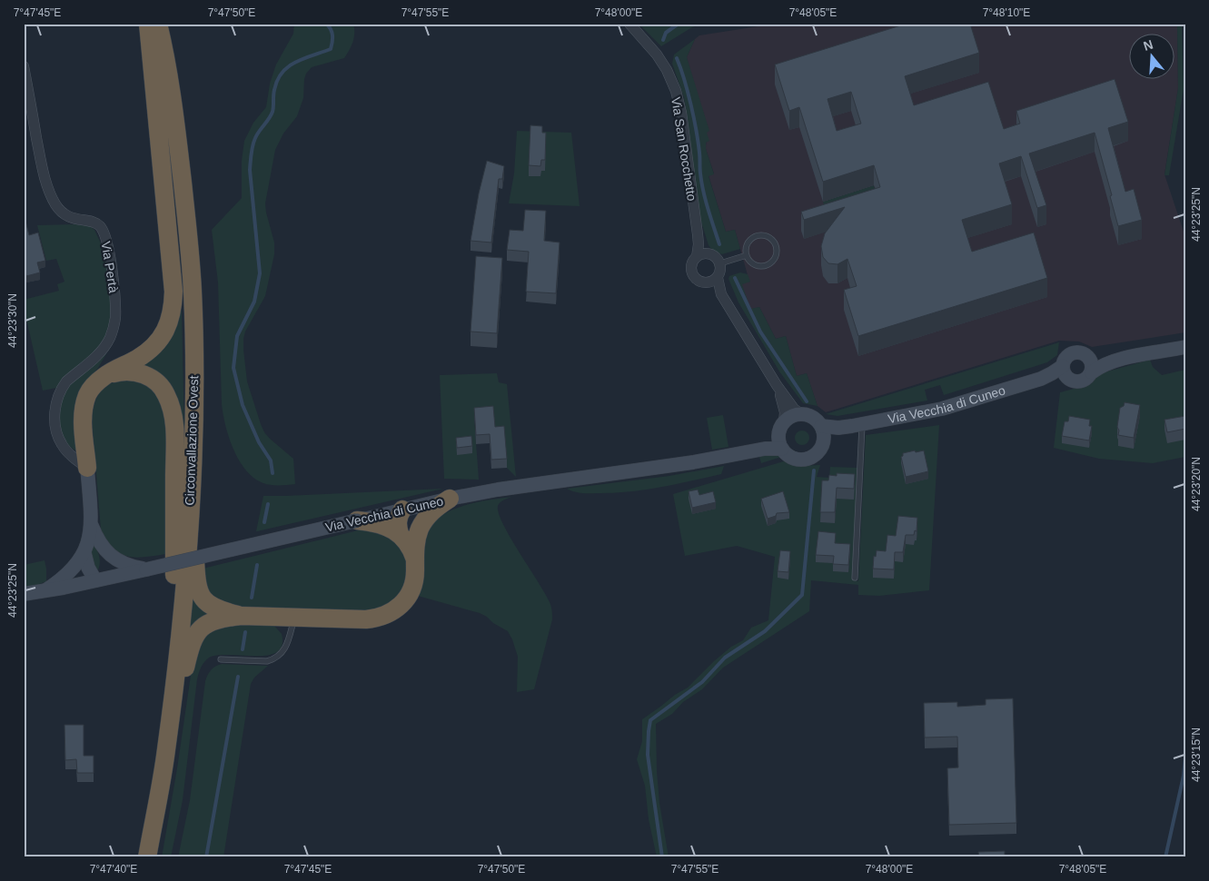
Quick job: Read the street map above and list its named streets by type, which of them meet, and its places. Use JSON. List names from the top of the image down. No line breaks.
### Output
{"streets":{"highway":["Circonvallazione Ovest"],"street":["Via San Rocchetto","Via Pertà","Via Vecchia di Cuneo"]},"crossings":[["Via San Rocchetto","Via Vecchia di Cuneo"]],"north":"top","coordinates":["7°47'45\"E","7°47'50\"E","7°47'55\"E","7°48'00\"E","7°48'05\"E","7°48'10\"E","44°23'25\"N","44°23'30\"N","44°23'20\"N","44°23'15\"N","7°47'40\"E"]}
